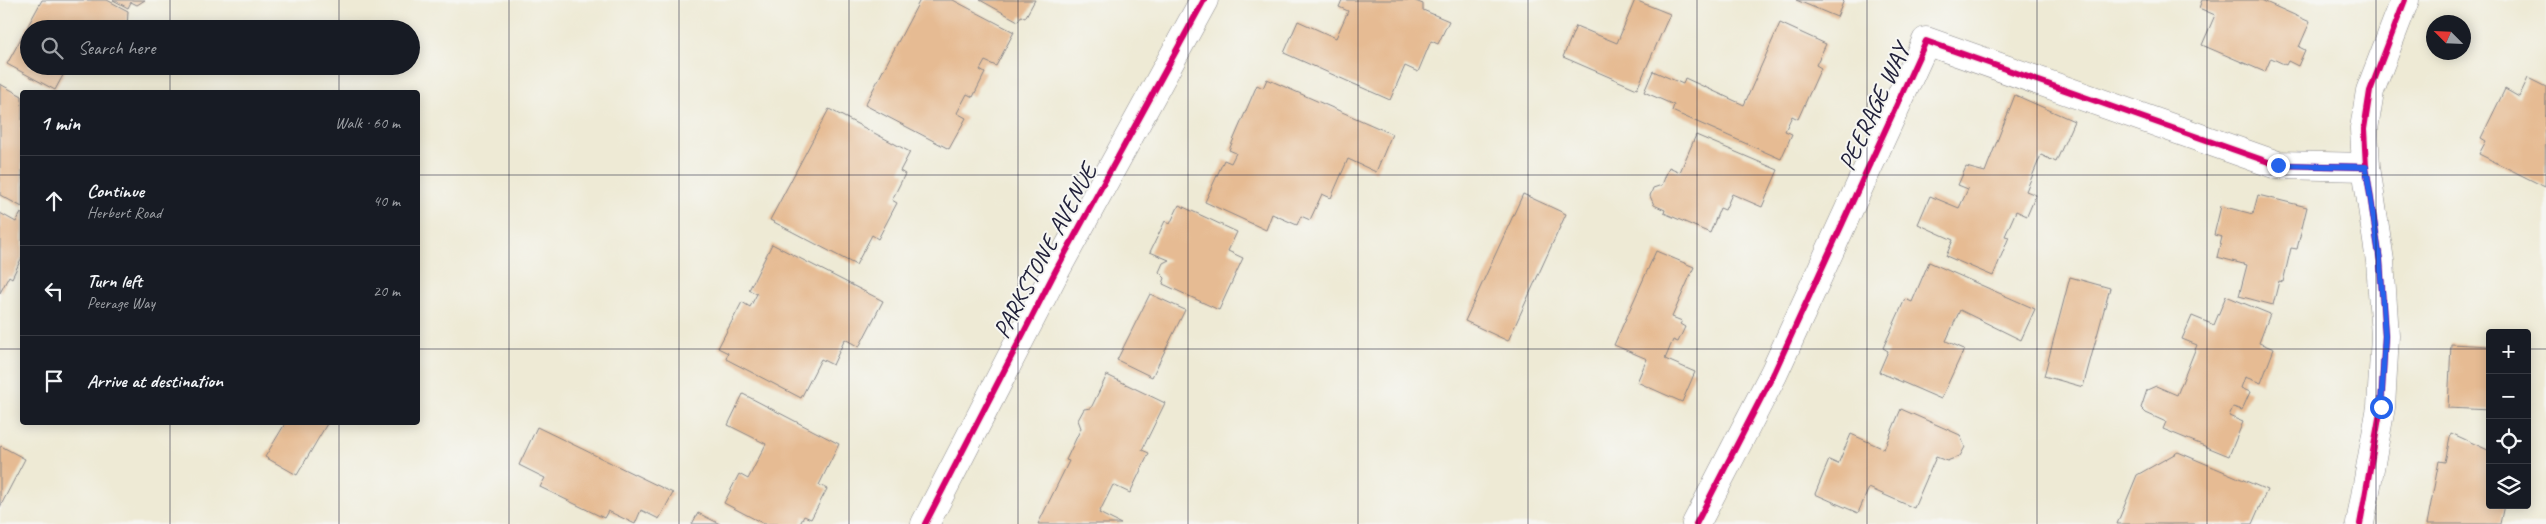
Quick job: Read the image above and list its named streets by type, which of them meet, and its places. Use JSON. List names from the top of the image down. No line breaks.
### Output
{"streets":{"street":["PEERAGE WAY","PARKSTONE AVENUE"]},"north":"top left","page":{"search":"Search here","heading":["1 min","Walk · 60 m"],"list":[["Continue","Herbert Road","40 m"],["Turn left","Peerage Way","20 m"],"Arrive at destination"],"map_buttons":["+","−"]}}
